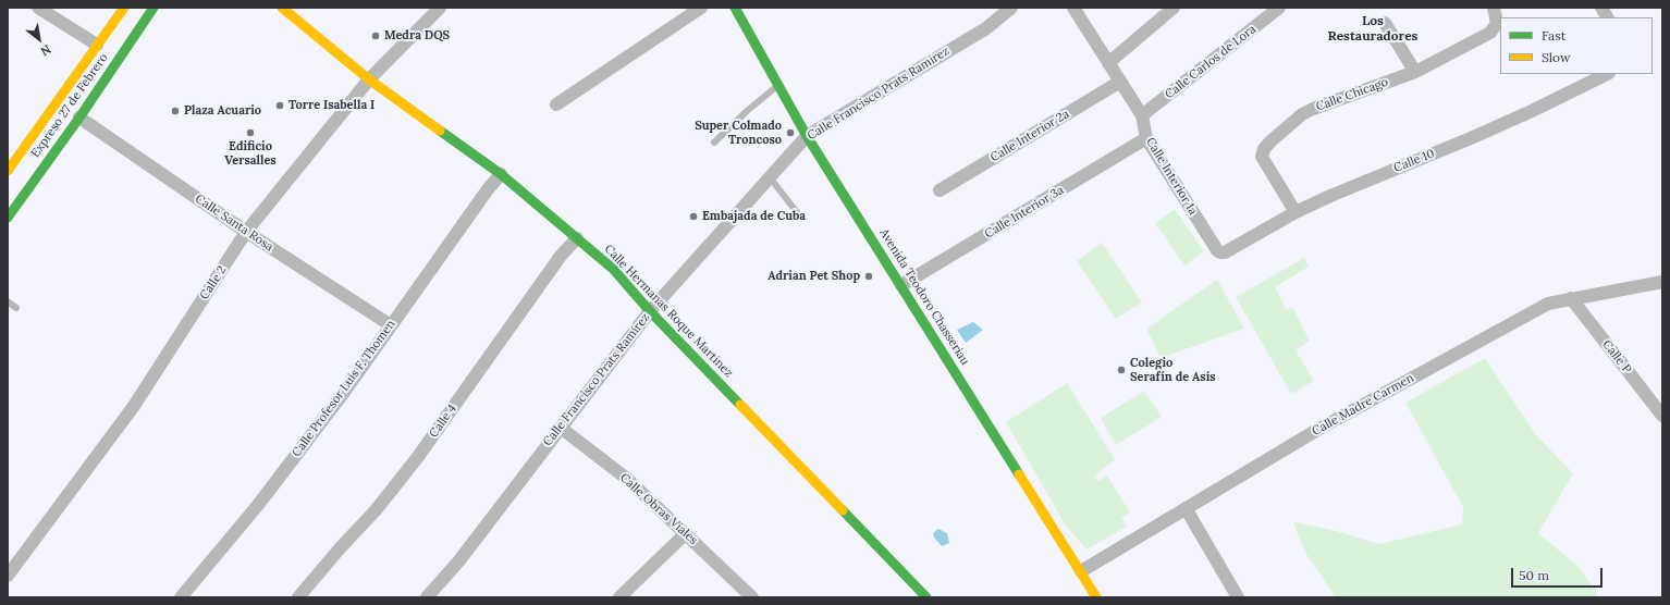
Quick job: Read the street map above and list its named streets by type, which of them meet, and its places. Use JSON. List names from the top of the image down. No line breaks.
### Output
{"streets":{"main road":["Expreso 27 de Febrero","Avenida Teodoro Chasseriau","Calle Hermanas Roque Martínez"],"street":["Calle Carlos de Lora","Calle Francisco Prats Ramírez","Calle Chicago","Calle Interior 2a","Calle 10","Calle Interior 1a","Calle Interior 3a","Calle Santa Rosa","Calle 2","Calle P","Calle Profesor Luis F. Thomen","Calle Madre Carmen","Calle 4","Calle Obras Viales"]},"crossings":[["Calle Carlos de Lora","Calle Interior 1a"],["Calle Francisco Prats Ramírez","Avenida Teodoro Chasseriau"],["Calle Francisco Prats Ramírez","Calle Hermanas Roque Martínez"],["Calle Francisco Prats Ramírez","Calle Obras Viales"],["Calle Chicago","Calle 10"],["Expreso 27 de Febrero","Calle Santa Rosa"],["Calle Interior 2a","Calle Interior 1a"],["Calle 10","Calle Interior 1a"],["Calle Interior 1a","Calle Interior 3a"],["Calle Interior 3a","Avenida Teodoro Chasseriau"],["Calle Santa Rosa","Calle 2"],["Calle Santa Rosa","Calle Profesor Luis F. Thomen"],["Calle 2","Calle Hermanas Roque Martínez"],["Avenida Teodoro Chasseriau","Calle Madre Carmen"],["Calle Hermanas Roque Martínez","Calle Profesor Luis F. Thomen"],["Calle Hermanas Roque Martínez","Calle 4"],["Calle P","Calle Madre Carmen"]],"districts":["Los Restauradores"],"places":["Medra DQS","Torre Isabella I","Plaza Acuario","Edificio Versalles","Super Colmado Troncoso","Embajada de Cuba","Adrian Pet Shop","Colegio Serafín de Asís"],"legend":["Fast","Slow"],"scale_bar":"50 m","north":"bottom right"}
